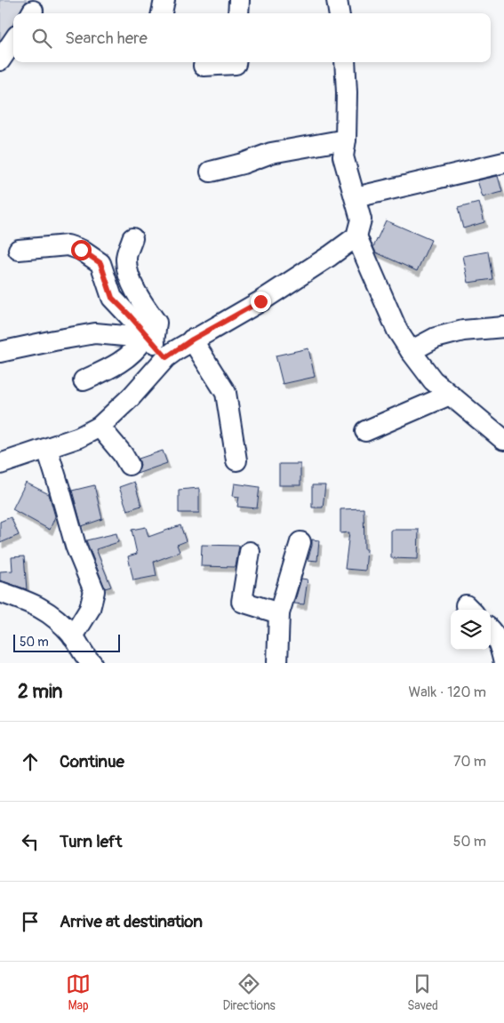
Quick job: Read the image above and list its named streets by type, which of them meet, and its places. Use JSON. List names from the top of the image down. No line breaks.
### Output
{"scale_bar":"50 m","page":{"search":"Search here","scale":"50 m","heading":["2 min","Walk · 120 m"],"list":[["Continue","70 m"],["Turn left","50 m"],"Arrive at destination"],"nav":["Map","Directions","Saved"]}}
